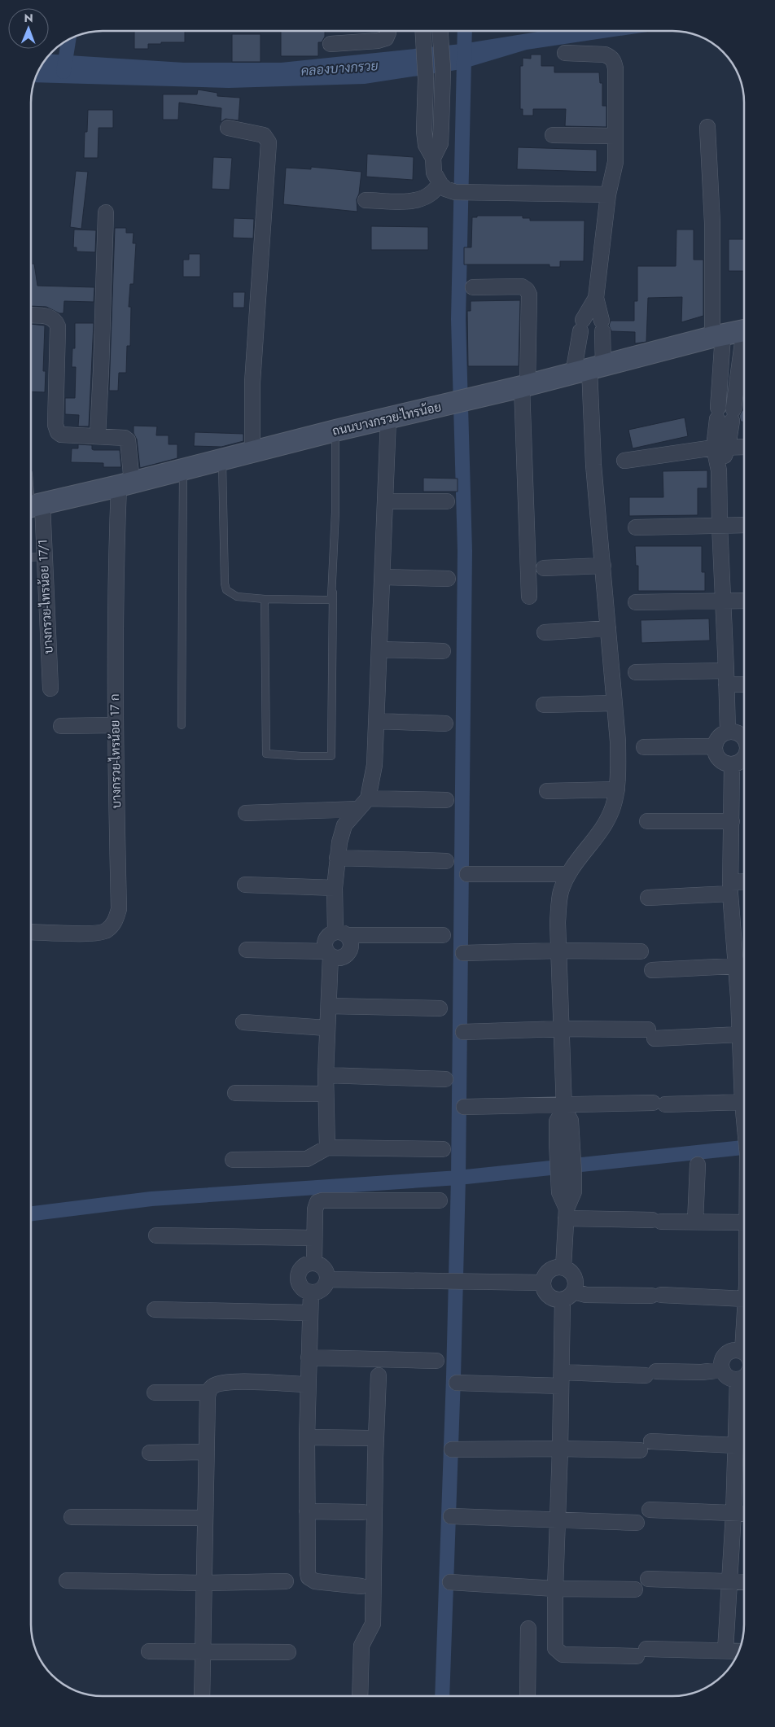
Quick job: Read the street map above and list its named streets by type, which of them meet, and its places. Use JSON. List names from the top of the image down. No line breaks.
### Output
{"streets":{"main road":["ถนนบางกรวย-ไทรน้อย"],"street":["บางกรวย-ไทรน้อย 17/1","บางกรวย-ไทรน้อย 17 ก"]},"crossings":[["ถนนบางกรวย-ไทรน้อย","บางกรวย-ไทรน้อย 17/1"],["ถนนบางกรวย-ไทรน้อย","บางกรวย-ไทรน้อย 17 ก"]],"water":["คลองบางกรวย"],"north":"top"}
